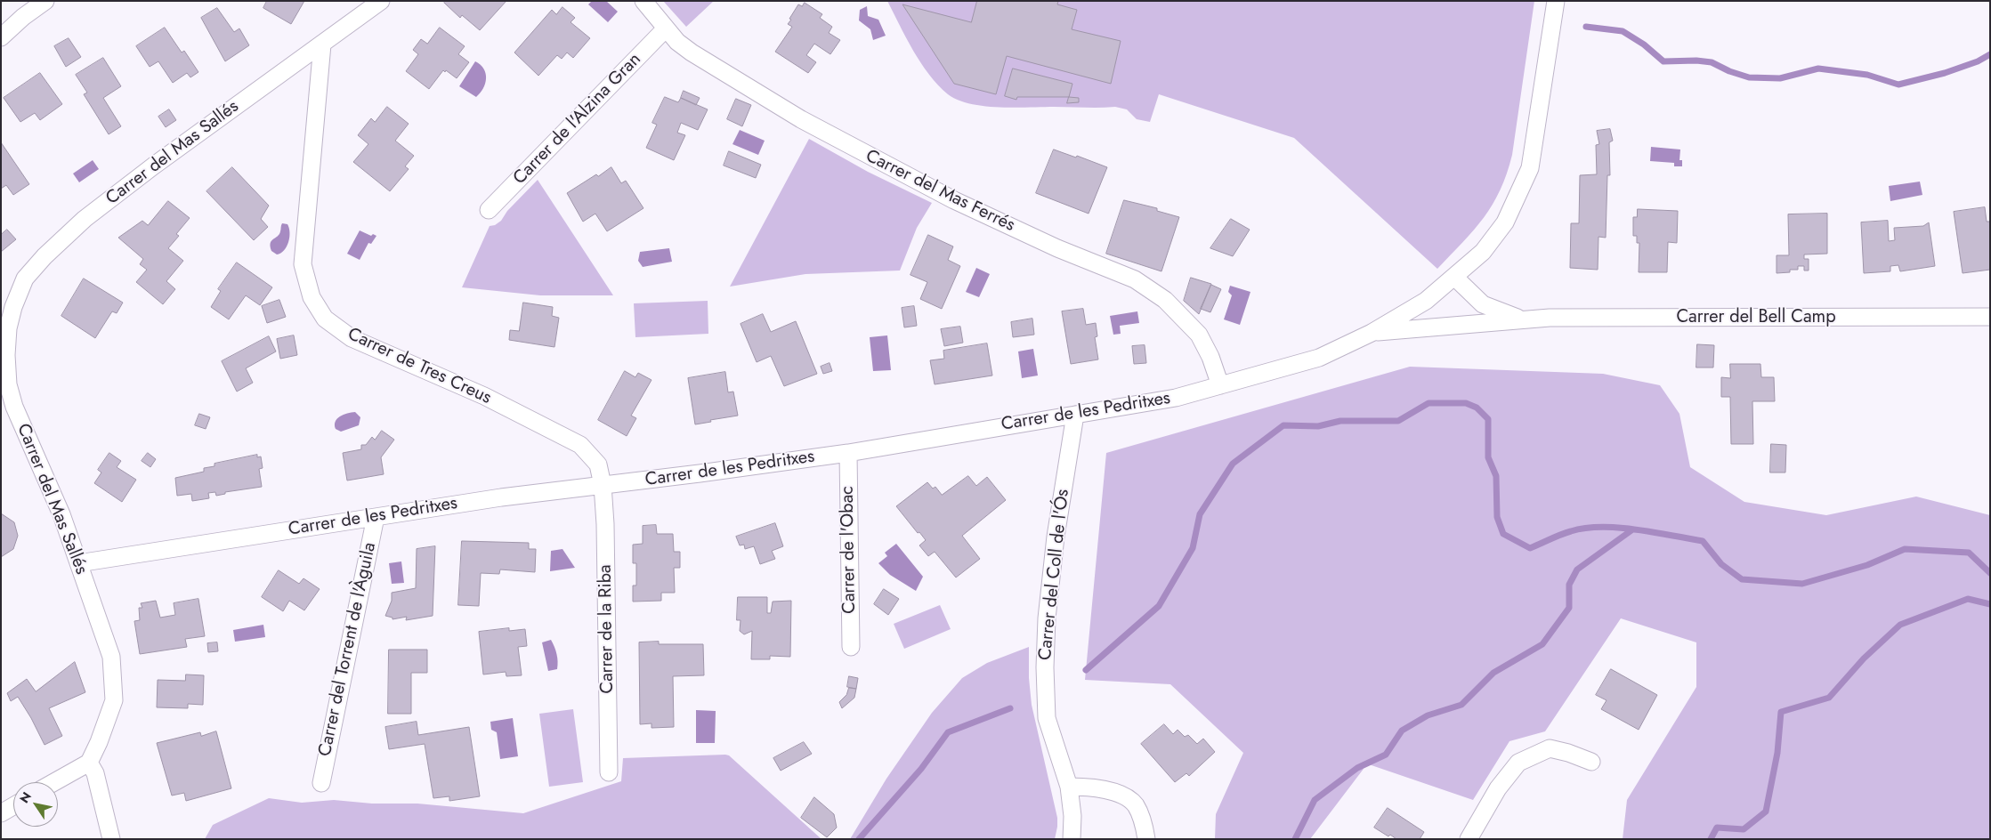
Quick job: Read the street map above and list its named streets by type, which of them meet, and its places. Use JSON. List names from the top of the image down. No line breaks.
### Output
{"streets":{"street":["Carrer de l'Alzina Gran","Carrer del Mas Sallés","Carrer del Mas Ferrés","Carrer del Bell Camp","Carrer de Tres Creus","Carrer de les Pedritxes","Carrer de l'Obac","Carrer del Coll de l'Ós","Carrer de la Riba","Carrer del Torrent de l'Àguila"]},"crossings":[["Carrer de l'Alzina Gran","Carrer del Mas Ferrés"],["Carrer del Mas Sallés","Carrer de Tres Creus"],["Carrer del Mas Sallés","Carrer de les Pedritxes"],["Carrer del Mas Ferrés","Carrer de les Pedritxes"],["Carrer del Bell Camp","Carrer de les Pedritxes"],["Carrer de Tres Creus","Carrer de les Pedritxes"],["Carrer de Tres Creus","Carrer de la Riba"],["Carrer de les Pedritxes","Carrer de l'Obac"],["Carrer de les Pedritxes","Carrer del Coll de l'Ós"],["Carrer de les Pedritxes","Carrer de la Riba"],["Carrer de les Pedritxes","Carrer del Torrent de l'Àguila"]],"north":"top left"}
